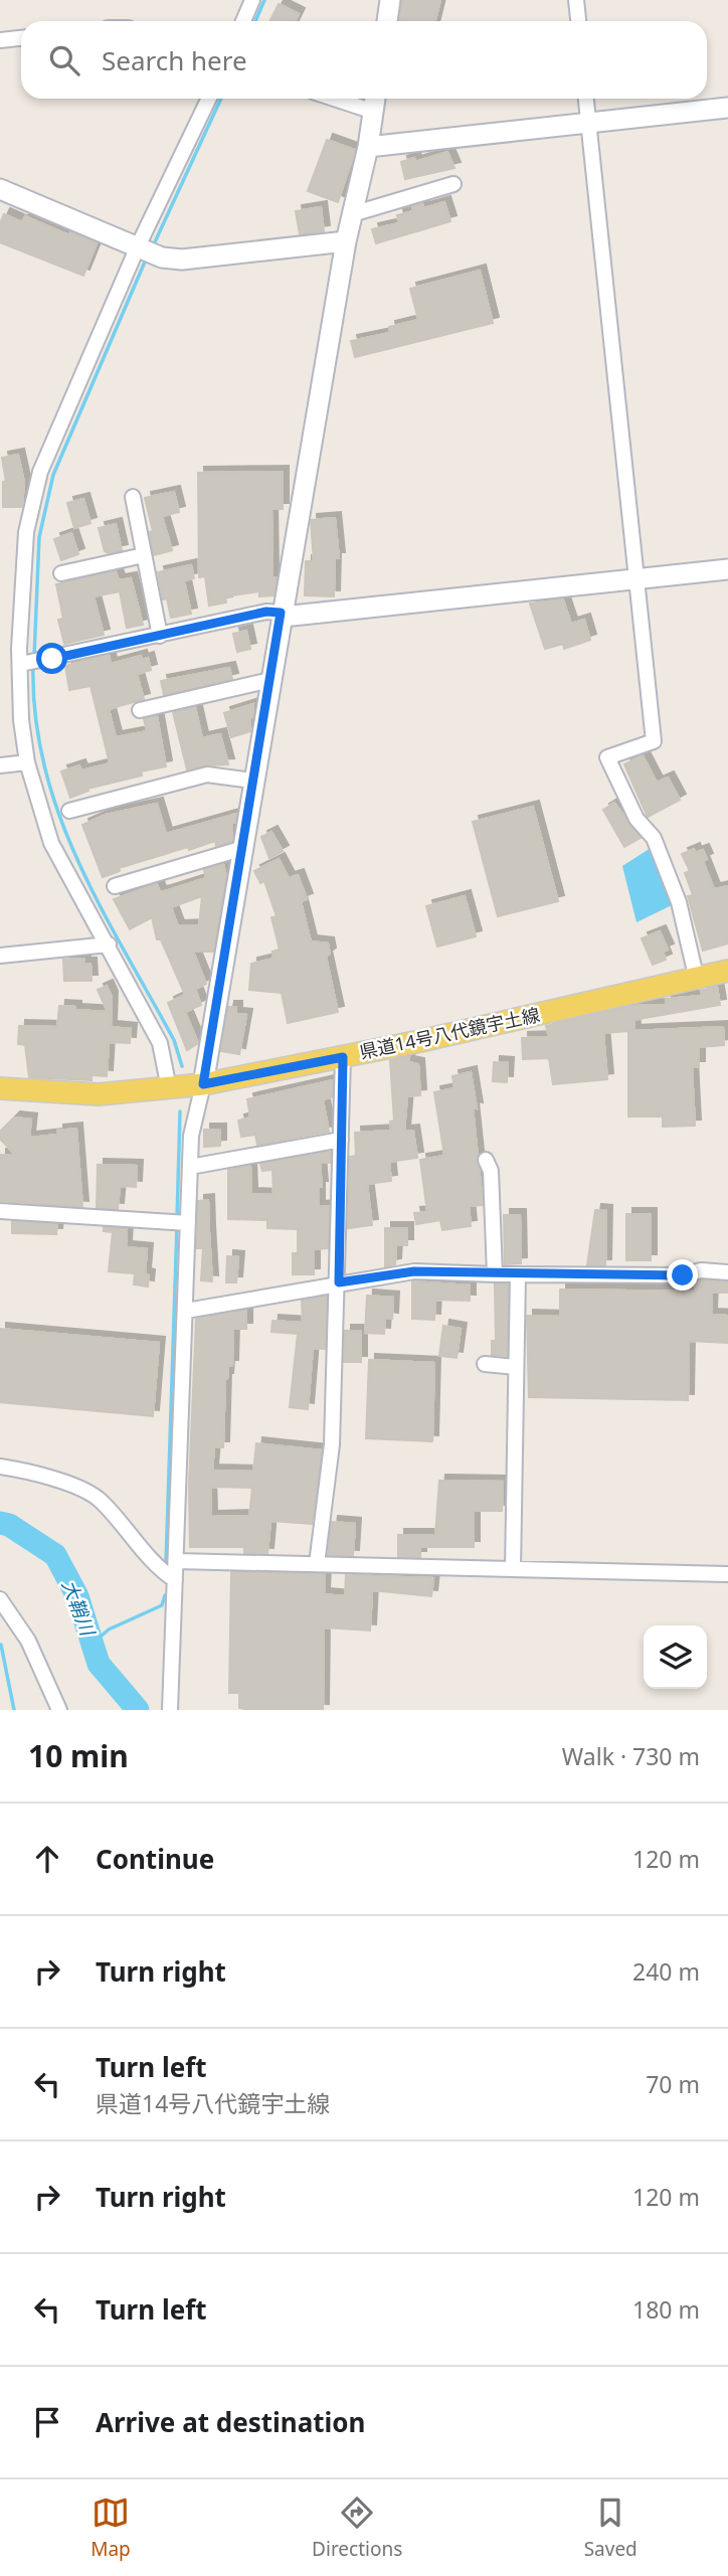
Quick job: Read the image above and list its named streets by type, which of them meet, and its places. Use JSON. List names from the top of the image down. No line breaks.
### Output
{"streets":{"main road":["県道14号八代鏡宇土線"]},"water":["大鞘川"],"page":{"search":"Search here","heading":["10 min","Walk · 730 m"],"list":[["Continue","120 m"],["Turn right","240 m"],["Turn left","県道14号八代鏡宇土線","70 m"],["Turn right","120 m"],["Turn left","180 m"],"Arrive at destination"],"nav":["Map","Directions","Saved"]}}
